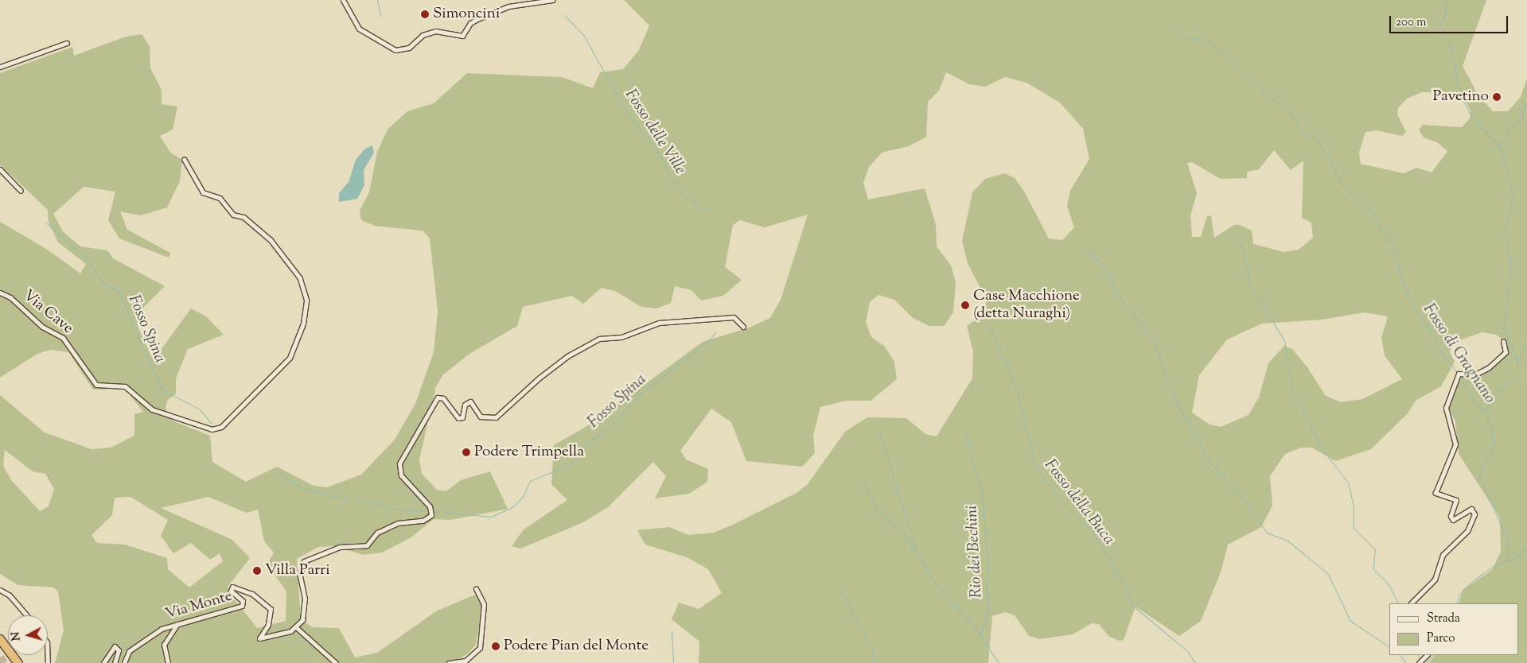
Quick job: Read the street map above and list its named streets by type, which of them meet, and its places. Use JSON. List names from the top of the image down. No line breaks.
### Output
{"streets":{"street":["Via Cave","Via Monte"]},"water":["Fosso delle Ville","Fosso Spina","Fosso di Gragnano","Fosso della Buca","Rio dei Bechini"],"places":["Simoncini","Pavetino","Case Macchione (detta Nuraghi)","Podere Trimpella","Villa Parri","Podere Pian del Monte"],"legend":["Strada","Parco"],"scale_bar":"200 m","north":"left"}
